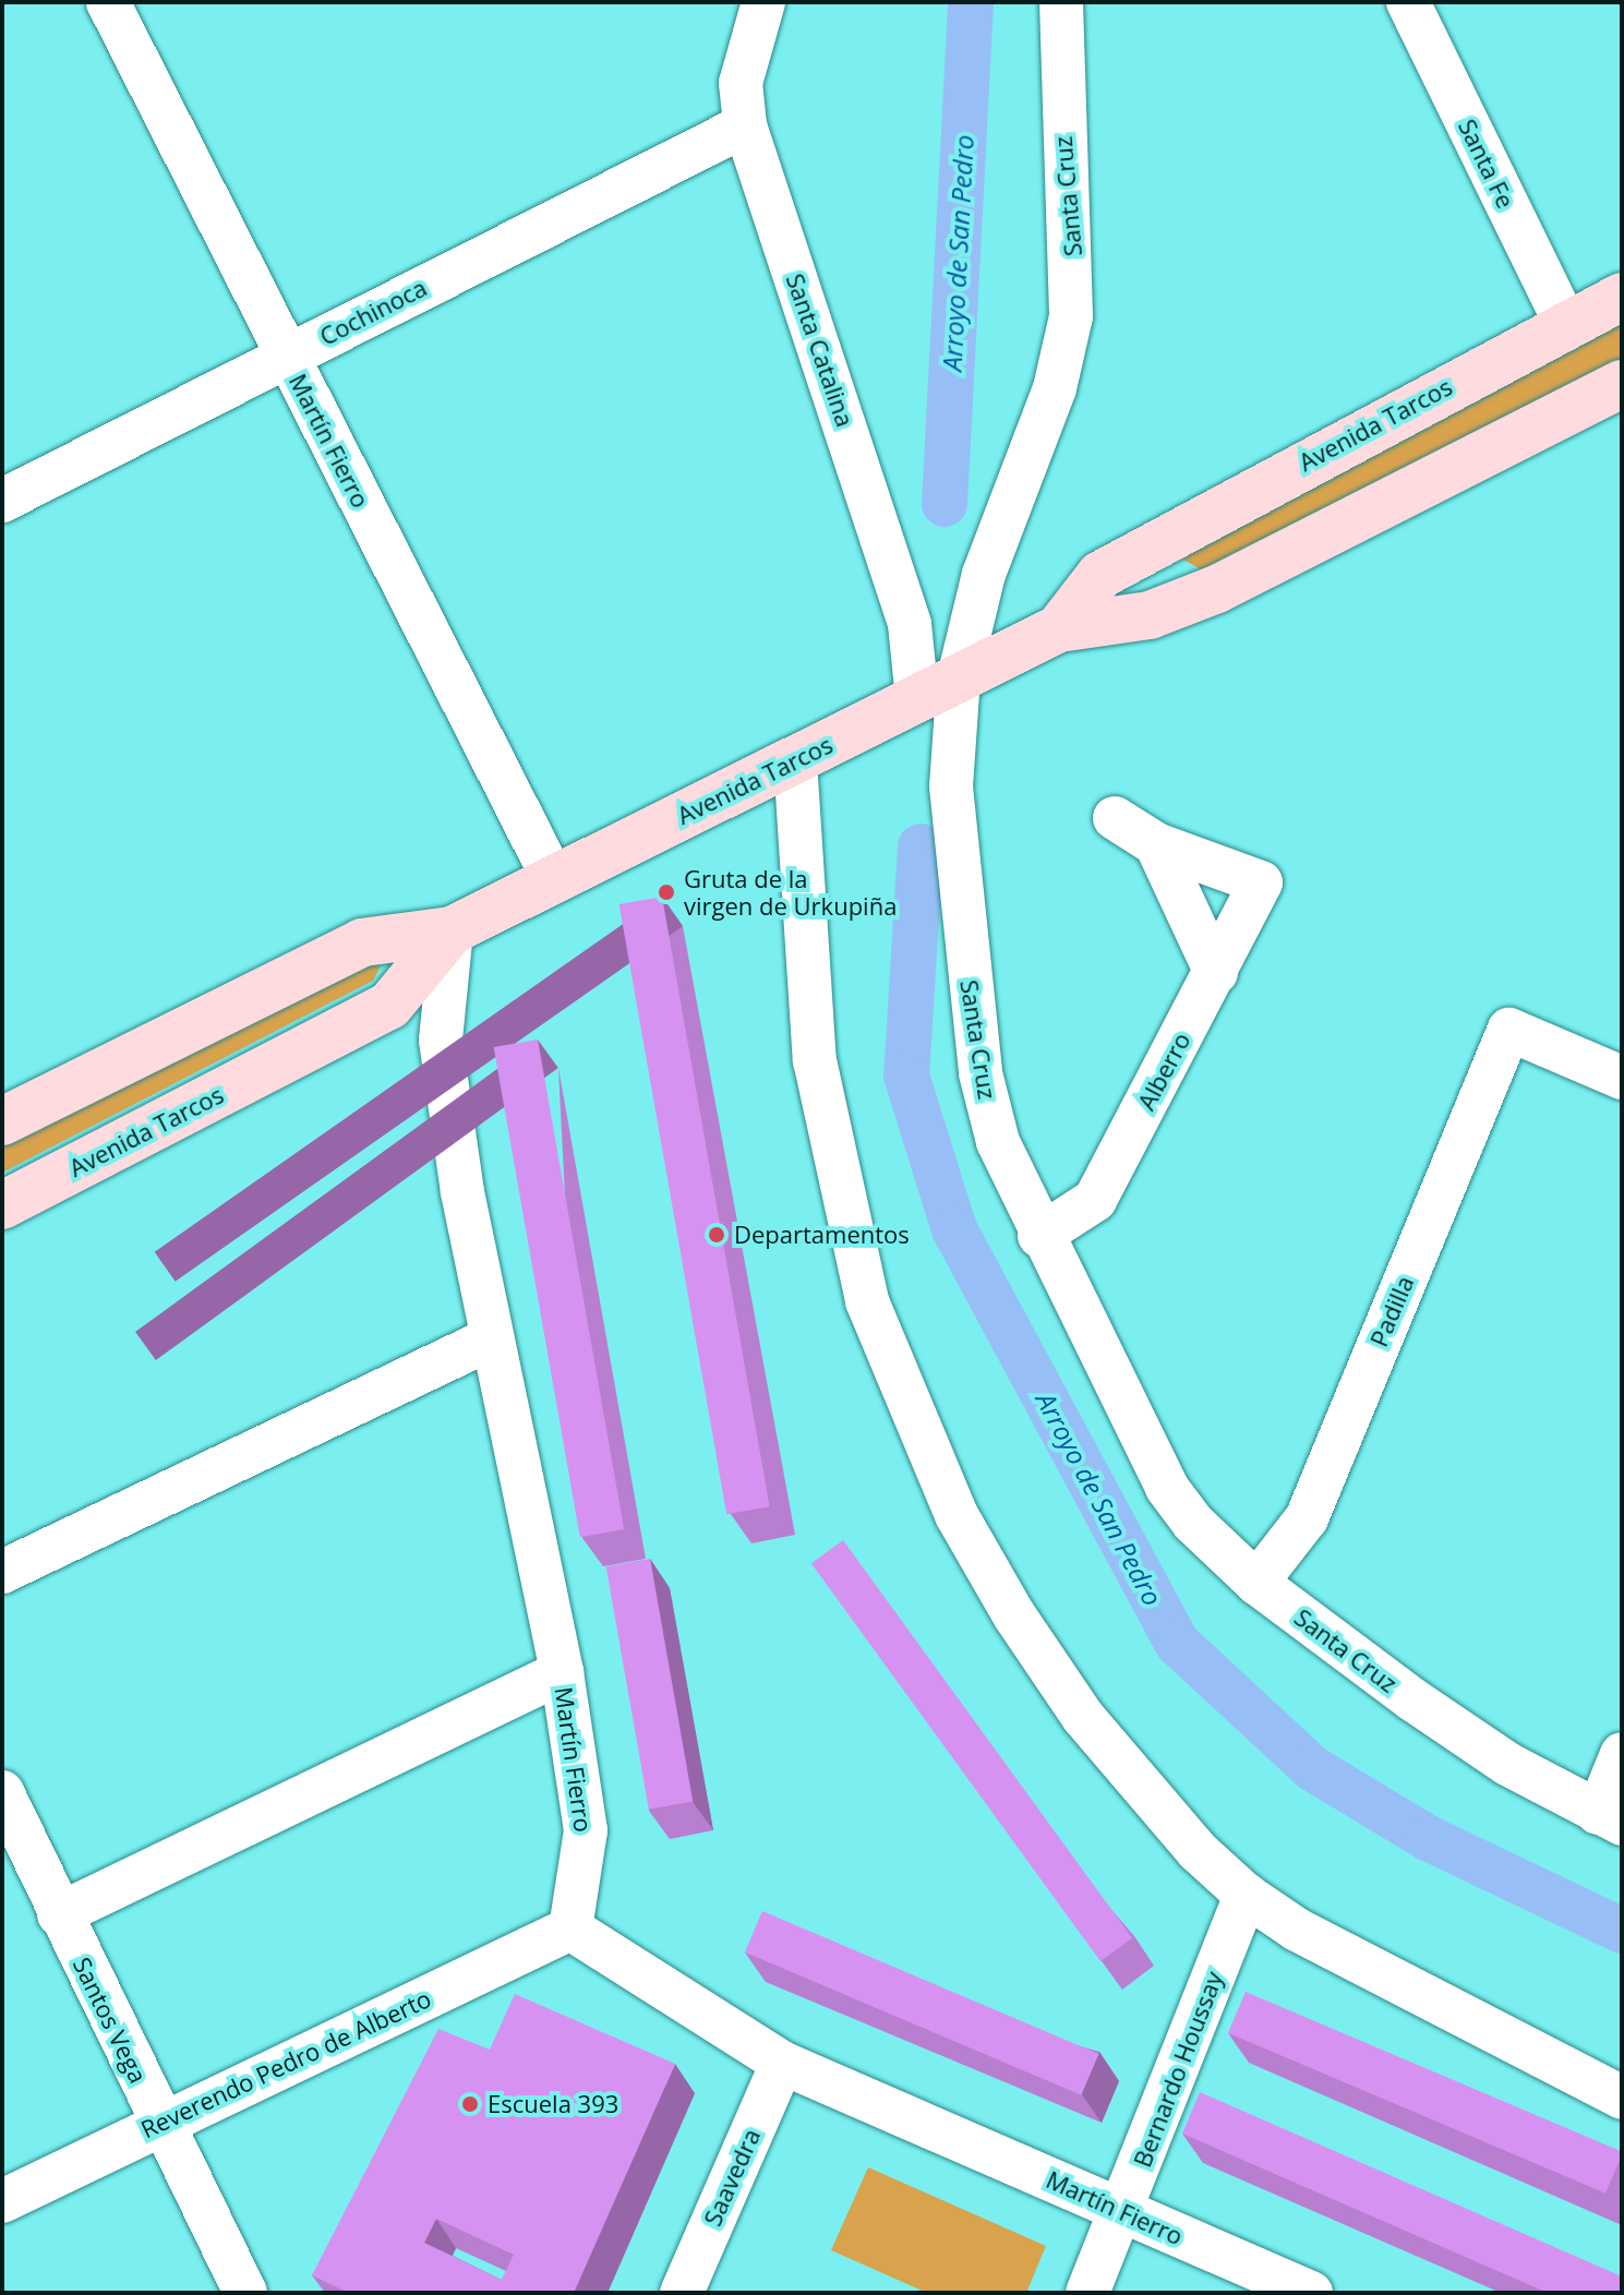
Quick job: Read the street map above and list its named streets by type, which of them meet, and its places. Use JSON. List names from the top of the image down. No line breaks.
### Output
{"streets":{"street":["Santa Fe","Santa Cruz","Cochinoca","Santa Catalina","Avenida Tarcos","Martín Fierro","Alberro","Padilla","Santos Vega","Reverendo Pedro de Alberto","Bernardo Houssay","Saavedra"]},"crossings":[["Santa Fe","Avenida Tarcos"],["Santa Cruz","Avenida Tarcos"],["Santa Cruz","Alberro"],["Santa Cruz","Padilla"],["Cochinoca","Santa Catalina"],["Cochinoca","Martín Fierro"],["Santa Catalina","Avenida Tarcos"],["Avenida Tarcos","Martín Fierro"],["Martín Fierro","Reverendo Pedro de Alberto"],["Martín Fierro","Bernardo Houssay"],["Martín Fierro","Saavedra"],["Santos Vega","Reverendo Pedro de Alberto"]],"water":["Arroyo de San Pedro"],"places":["Gruta de la virgen de Urkupiña","Departamentos","Escuela 393"]}
